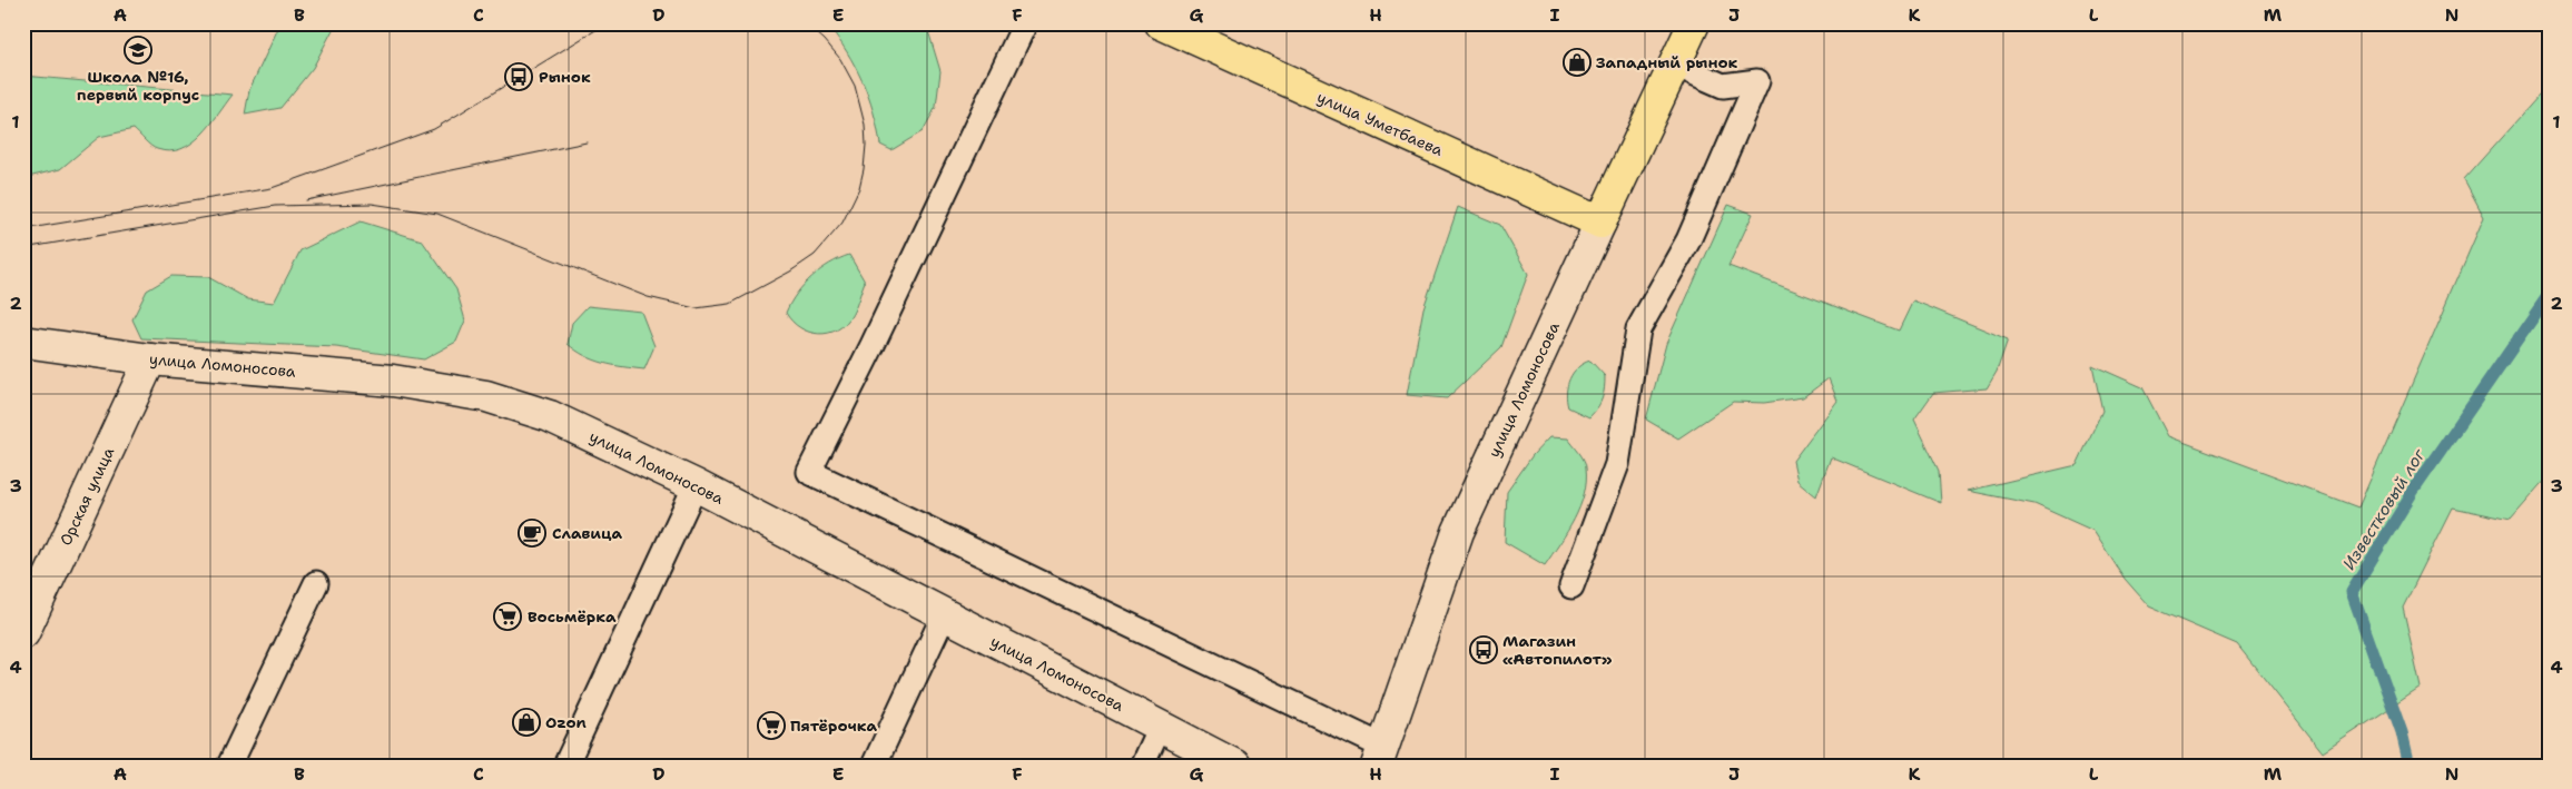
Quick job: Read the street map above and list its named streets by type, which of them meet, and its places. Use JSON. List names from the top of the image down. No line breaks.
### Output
{"streets":{"main road":["улица Уметбаева","улица Ломоносова"],"street":["Орская улица"]},"crossings":[["улица Уметбаева","улица Ломоносова"],["улица Ломоносова","Орская улица"]],"water":["Известковый лог"],"places":{"school or university":["Школа №16, первый корпус"],"shop":["Западный рынок","Ozon"],"bus stop":["Рынок","Магазин «Автопилот»"],"cafe":["Славица"],"supermarket":["Восьмёрка","Пятёрочка"]},"grid":{"columns":["A","B","C","D","E","F","G","H","I","J","K","L","M","N"],"rows":["1","2","3","4"]}}
